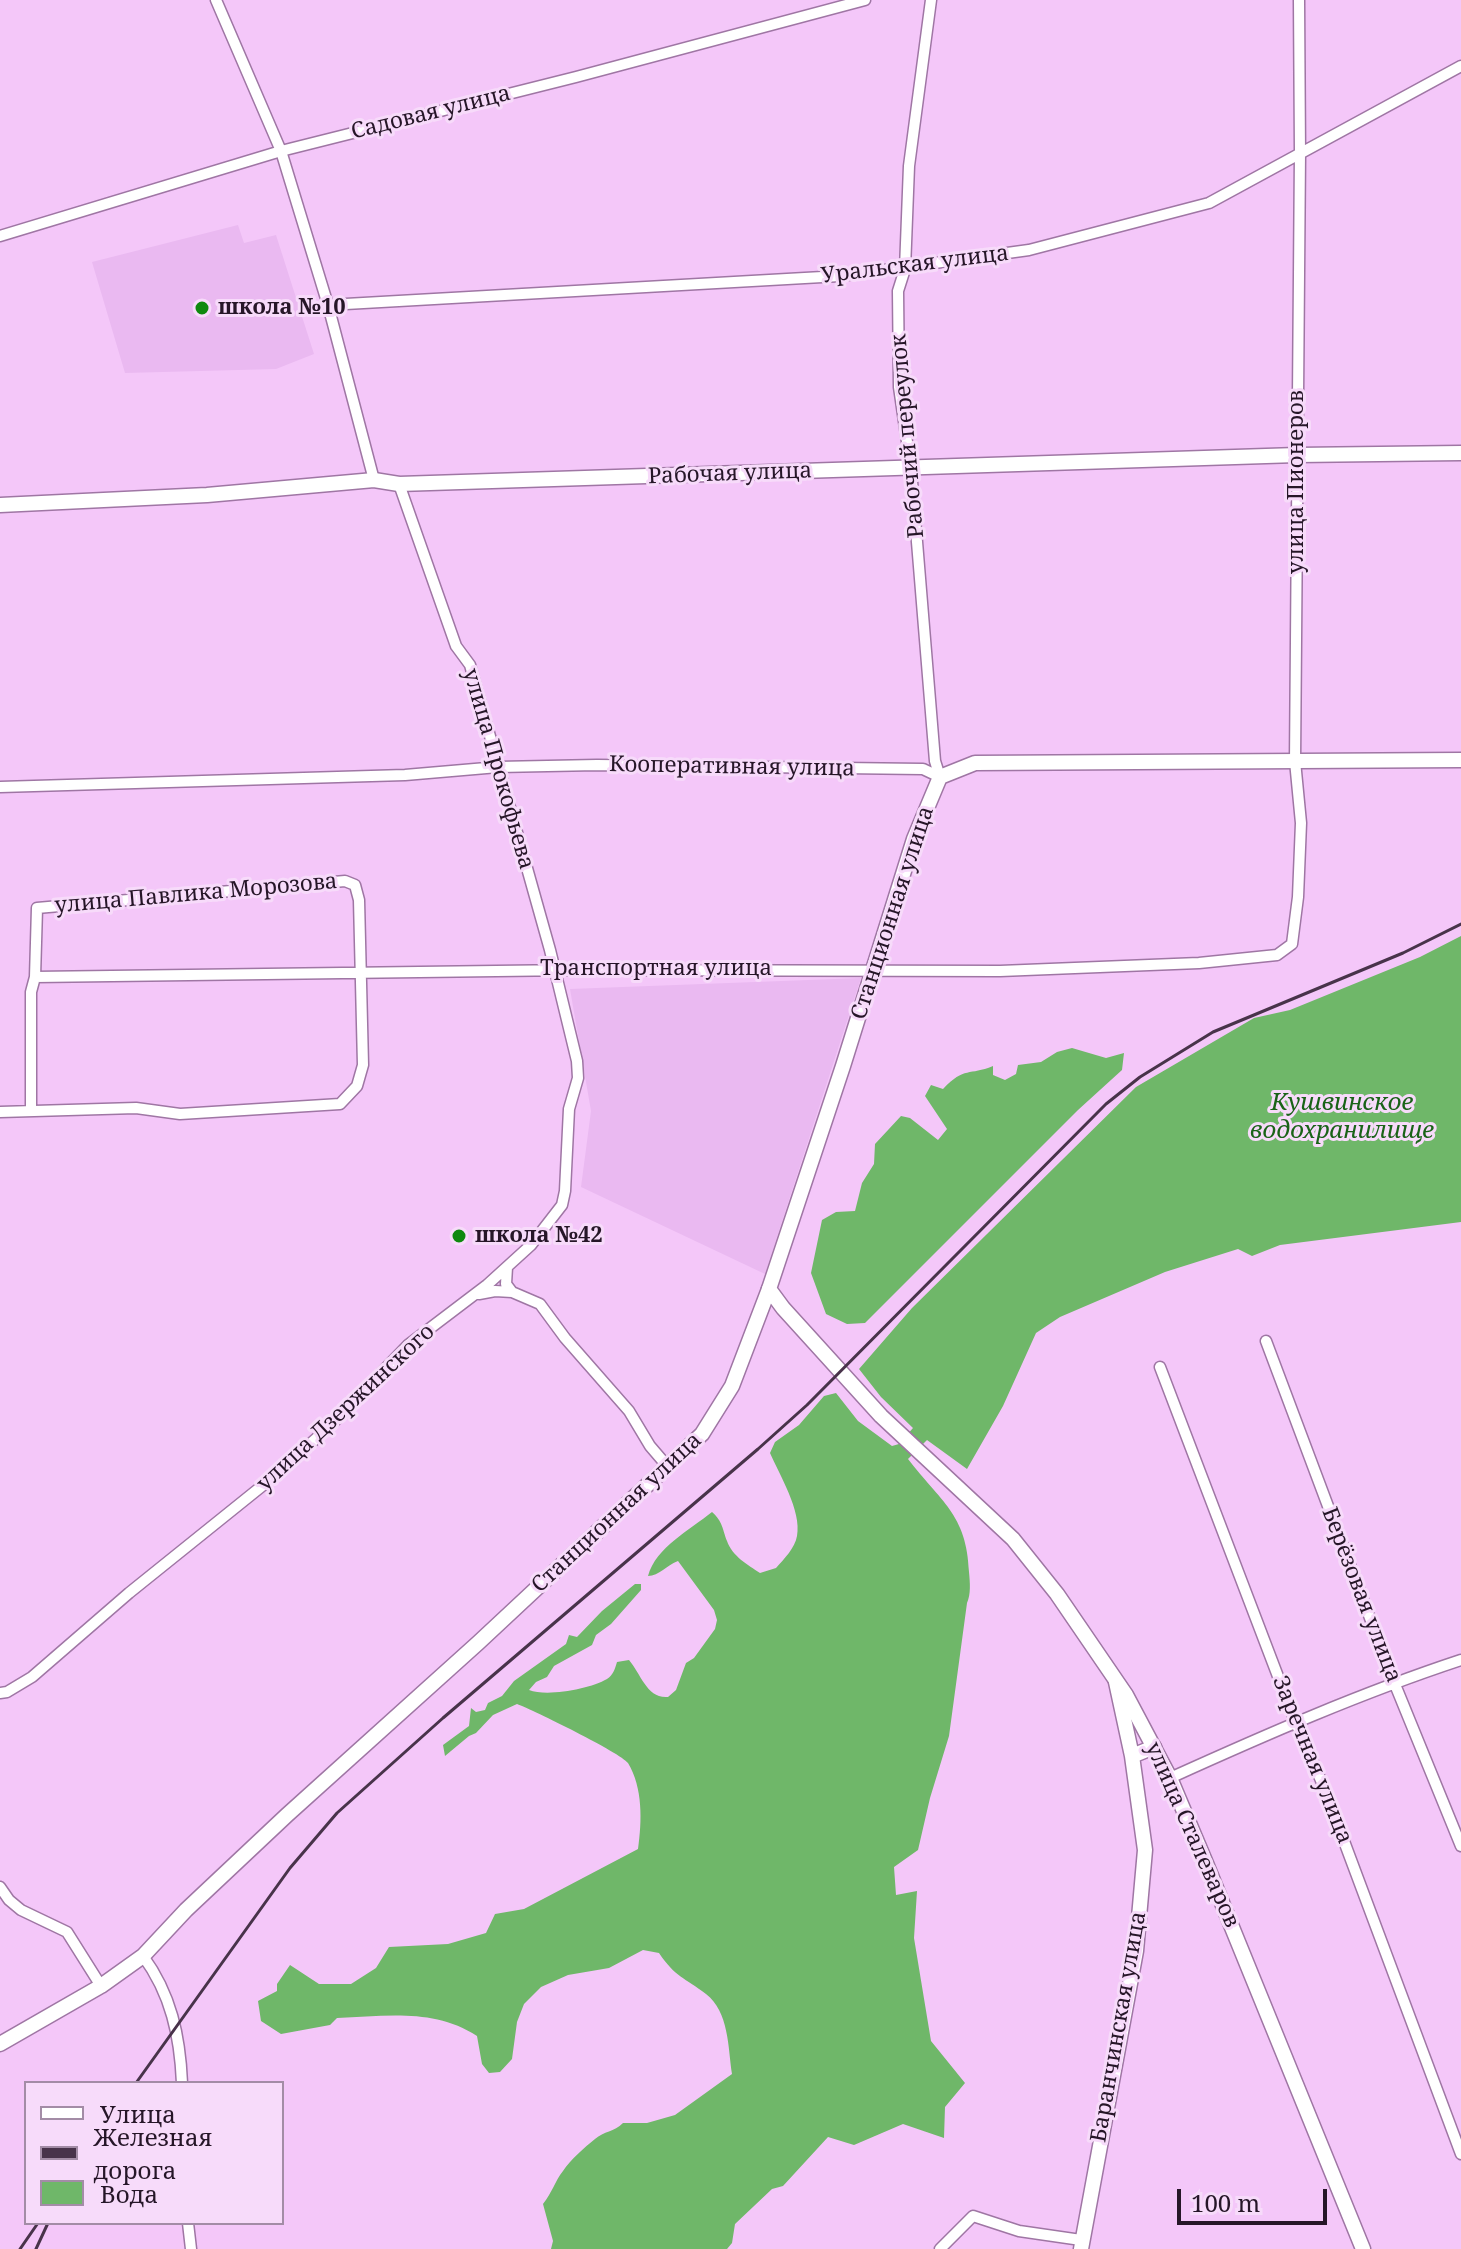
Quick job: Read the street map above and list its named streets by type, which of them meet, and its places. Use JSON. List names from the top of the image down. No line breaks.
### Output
{"streets":{"street":["Садовая улица","Уральская улица","Рабочий переулок","Рабочая улица","улица Пионеров","Кооперативная улица","улица Прокофьева","улица Павлика Морозова","Станционная улица","Транспортная улица","улица Дзержинского","Берёзовая улица","Заречная улица","улица Сталеваров","Баранчинская улица"]},"crossings":[["Уральская улица","Рабочий переулок"],["Уральская улица","улица Пионеров"],["Рабочий переулок","Рабочая улица"],["Рабочий переулок","Кооперативная улица"],["Рабочий переулок","Станционная улица"],["Рабочая улица","улица Пионеров"],["Рабочая улица","улица Прокофьева"],["улица Пионеров","Транспортная улица"],["Кооперативная улица","улица Прокофьева"],["Кооперативная улица","Станционная улица"],["улица Прокофьева","Транспортная улица"],["улица Прокофьева","улица Дзержинского"],["улица Павлика Морозова","Транспортная улица"],["Станционная улица","Транспортная улица"],["Станционная улица","улица Сталеваров"],["улица Сталеваров","Баранчинская улица"]],"water":["Кушвинское водохранилище"],"places":["школа №10","школа №42"],"legend":["Улица","Железная дорога","Вода"],"scale_bar":"100 m"}
